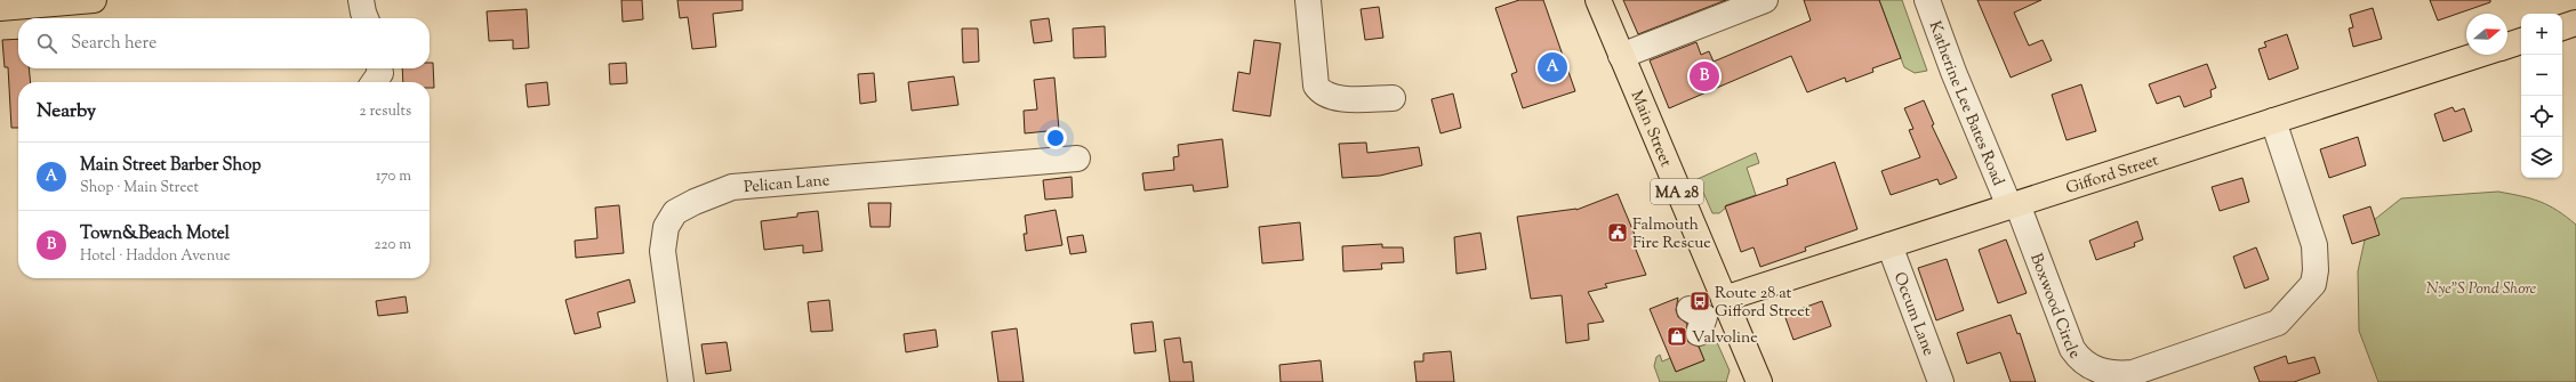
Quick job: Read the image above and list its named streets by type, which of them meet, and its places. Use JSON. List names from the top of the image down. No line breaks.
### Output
{"streets":{"main road":["Main Street","Gifford Street","MA 28"],"street":["Katherine Lee Bates Road","Pelican Lane","Boxwood Circle","Occum Lane"]},"crossings":[["Katherine Lee Bates Road","Gifford Street"],["Katherine Lee Bates Road","Boxwood Circle"],["Main Street","Gifford Street"],["Gifford Street","Boxwood Circle"],["Gifford Street","Occum Lane"]],"parks":["Nye\"S Pond Shore"],"places":{"public building":["Falmouth Fire Rescue"],"bus stop":["Route 28 at Gifford Street"],"shop":["Valvoline"]},"north":"right","page":{"map_buttons":["+","−"],"search":"Search here","pins":["A","B"],"heading":["Nearby","2 results"],"list":[{"mark":"A","name":"Main Street Barber Shop","note":"Shop · Main Street","value":"170 m"},{"mark":"B","name":"Town&Beach Motel","note":"Hotel · Haddon Avenue","value":"220 m"}]}}
